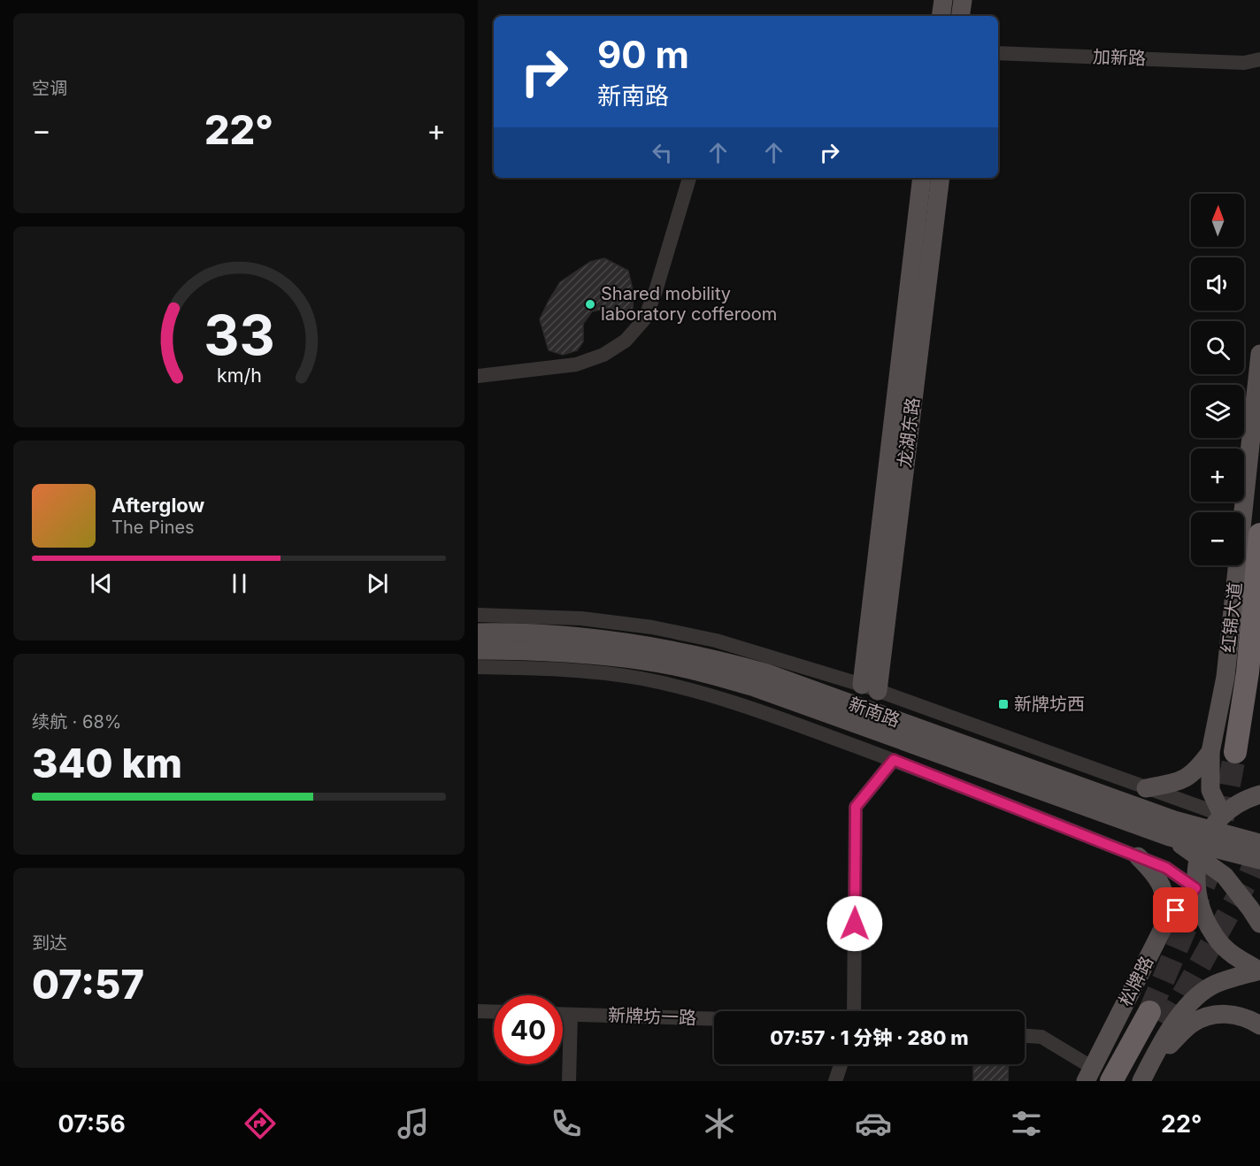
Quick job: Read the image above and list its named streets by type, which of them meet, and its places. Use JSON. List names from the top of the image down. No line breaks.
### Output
{"streets":{"highway":["红锦大道","松牌路"],"main road":["龙湖东路","新南路"],"street":["加新路","新牌坊一路"]},"crossings":[["龙湖东路","新南路"],["红锦大道","新南路"]],"places":{"other":["Shared mobility laboratory cofferoom"],"transit":["新牌坊西"]},"north":"top","page":{"tile":["空调",["续航 · 68%","340 km"],["到达","07:57"]],"turn":["90 m","新南路"],"heat":["−","22°","+"],"map_buttons":["+","−"],"song":["Afterglow","The Pines"],"limit":"40","trip":"07:57 · 1 分钟 · 280 m","tabs":["07:56","22°"],"gauge":["33","km/h"]}}
